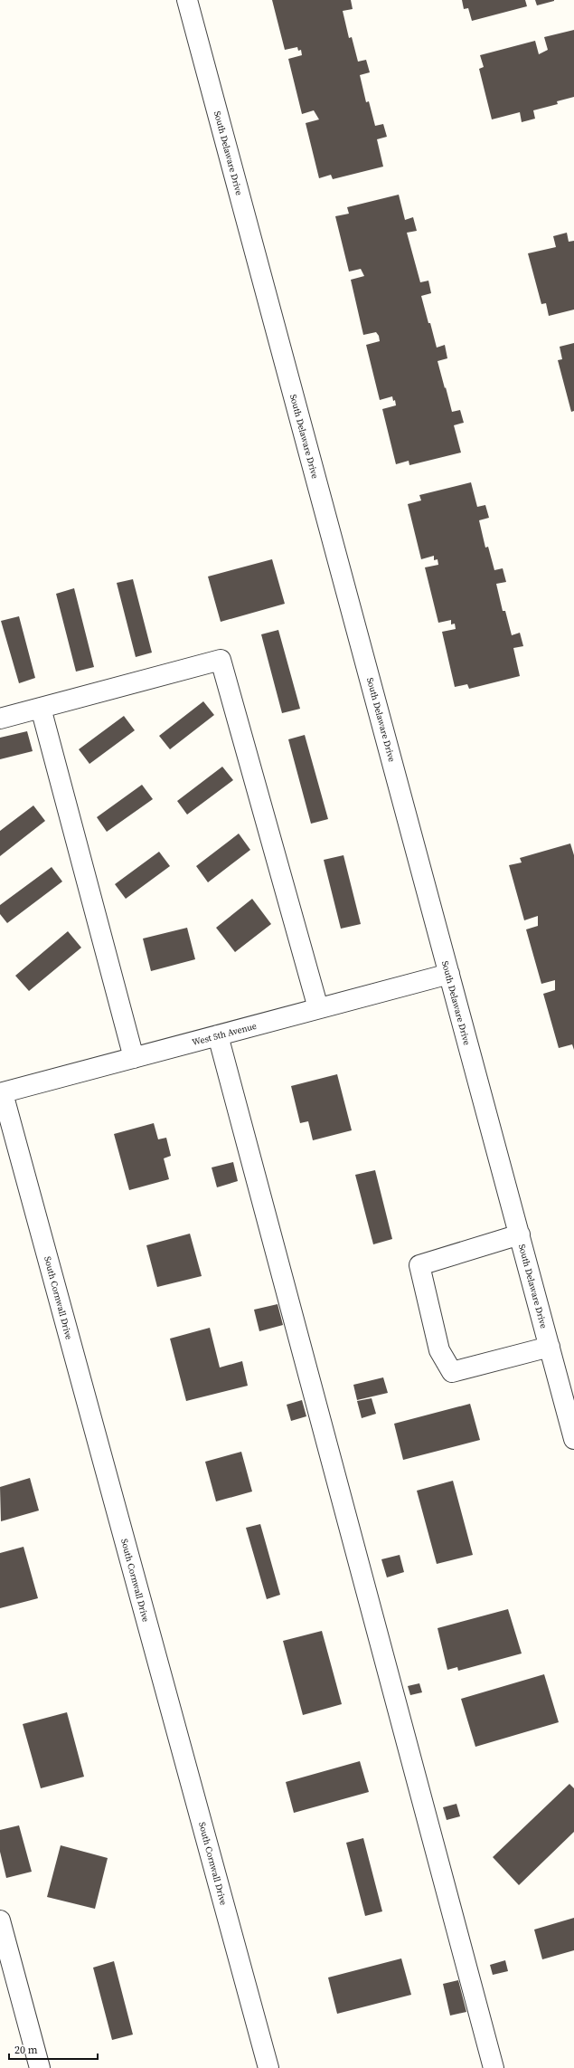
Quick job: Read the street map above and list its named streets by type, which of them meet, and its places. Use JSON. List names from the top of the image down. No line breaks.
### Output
{"streets":{"street":["South Delaware Drive","West 5th Avenue","South Cornwall Drive"]},"crossings":[["South Delaware Drive","West 5th Avenue"],["West 5th Avenue","South Cornwall Drive"]],"scale_bar":"20 m"}
